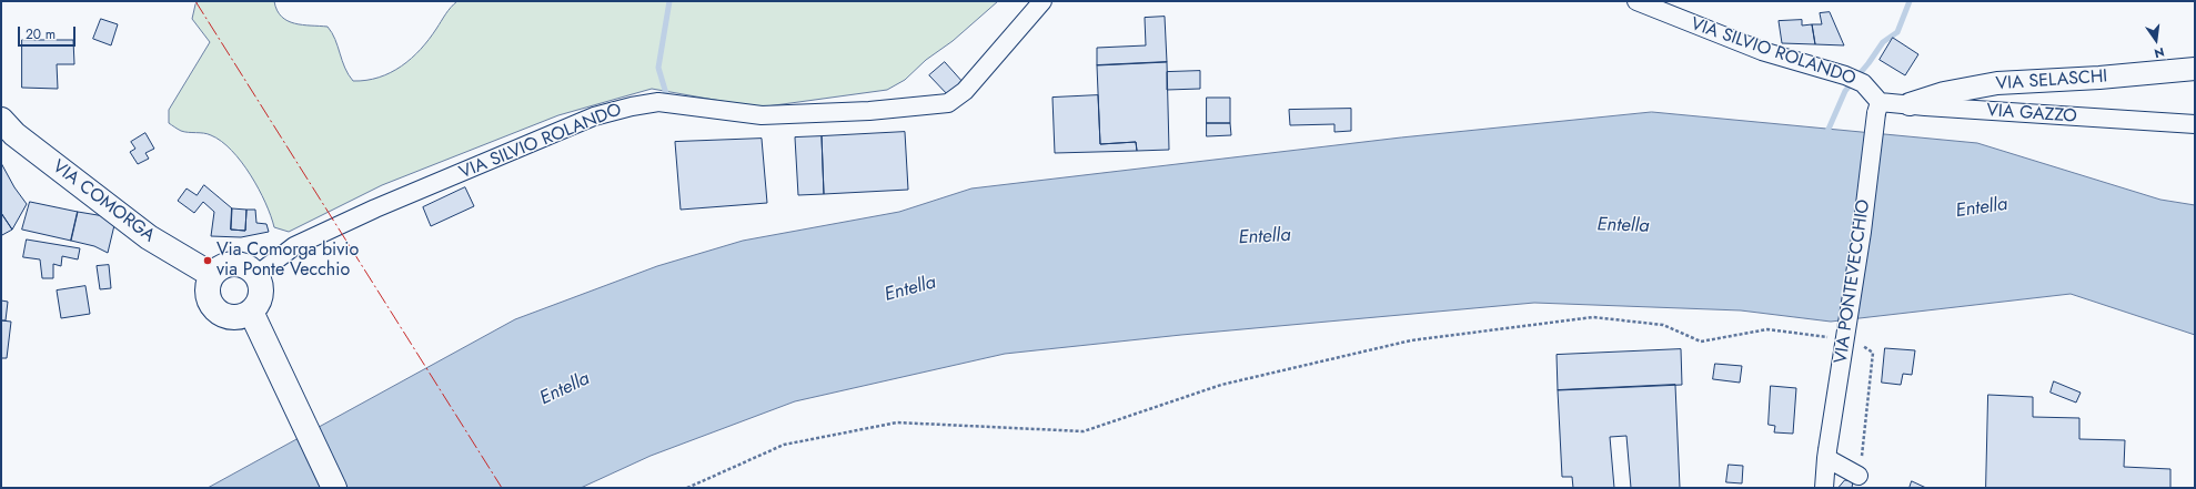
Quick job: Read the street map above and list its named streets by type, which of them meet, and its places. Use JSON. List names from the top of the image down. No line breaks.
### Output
{"streets":{"main road":["VIA COMORGA"],"street":["VIA SILVIO ROLANDO","VIA SELASCHI","VIA GAZZO","VIA PONTEVECCHIO"]},"crossings":[["VIA SILVIO ROLANDO","VIA GAZZO"],["VIA SILVIO ROLANDO","VIA COMORGA"],["VIA SILVIO ROLANDO","VIA PONTEVECCHIO"],["VIA SELASCHI","VIA GAZZO"],["VIA GAZZO","VIA PONTEVECCHIO"]],"water":["Entella"],"places":["Via Comorga bivio via Ponte Vecchio"],"scale_bar":"20 m","north":"bottom"}
